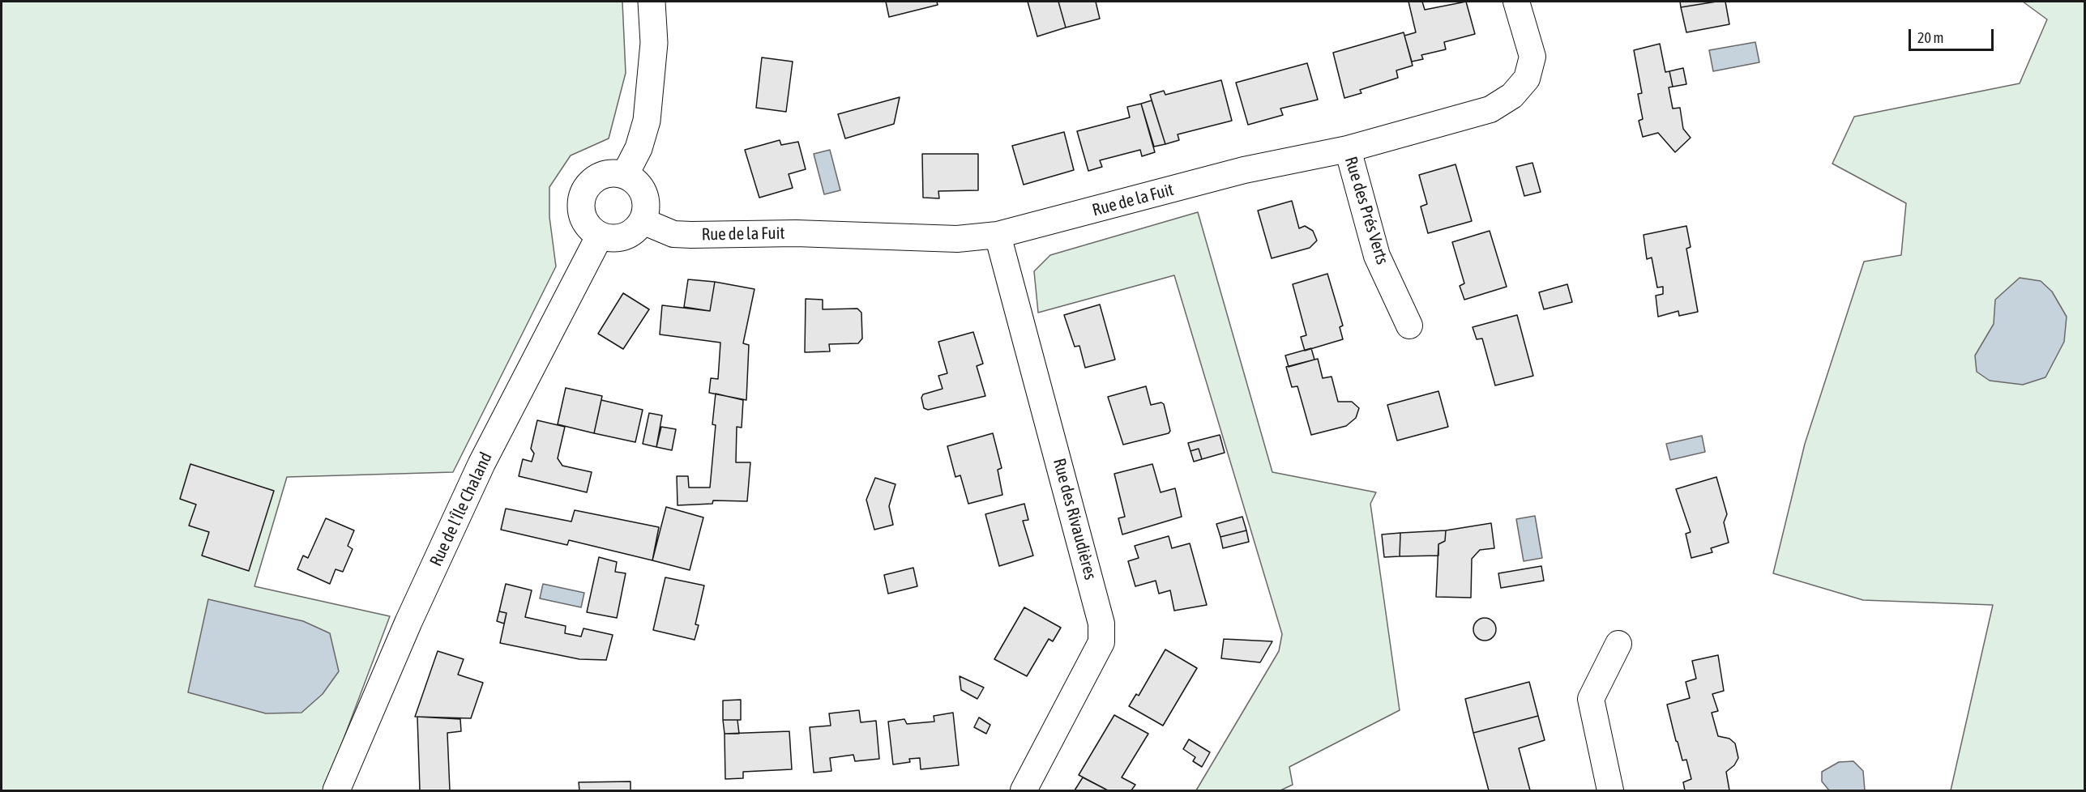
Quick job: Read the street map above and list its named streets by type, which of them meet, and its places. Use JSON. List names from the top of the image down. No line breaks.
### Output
{"streets":{"street":["Rue de la Fuit","Rue des Prés Verts","Rue de l'Île Chaland","Rue des Rivaudières"]},"crossings":[["Rue de la Fuit","Rue des Prés Verts"],["Rue de la Fuit","Rue de l'Île Chaland"],["Rue de la Fuit","Rue des Rivaudières"]],"scale_bar":"20 m"}
